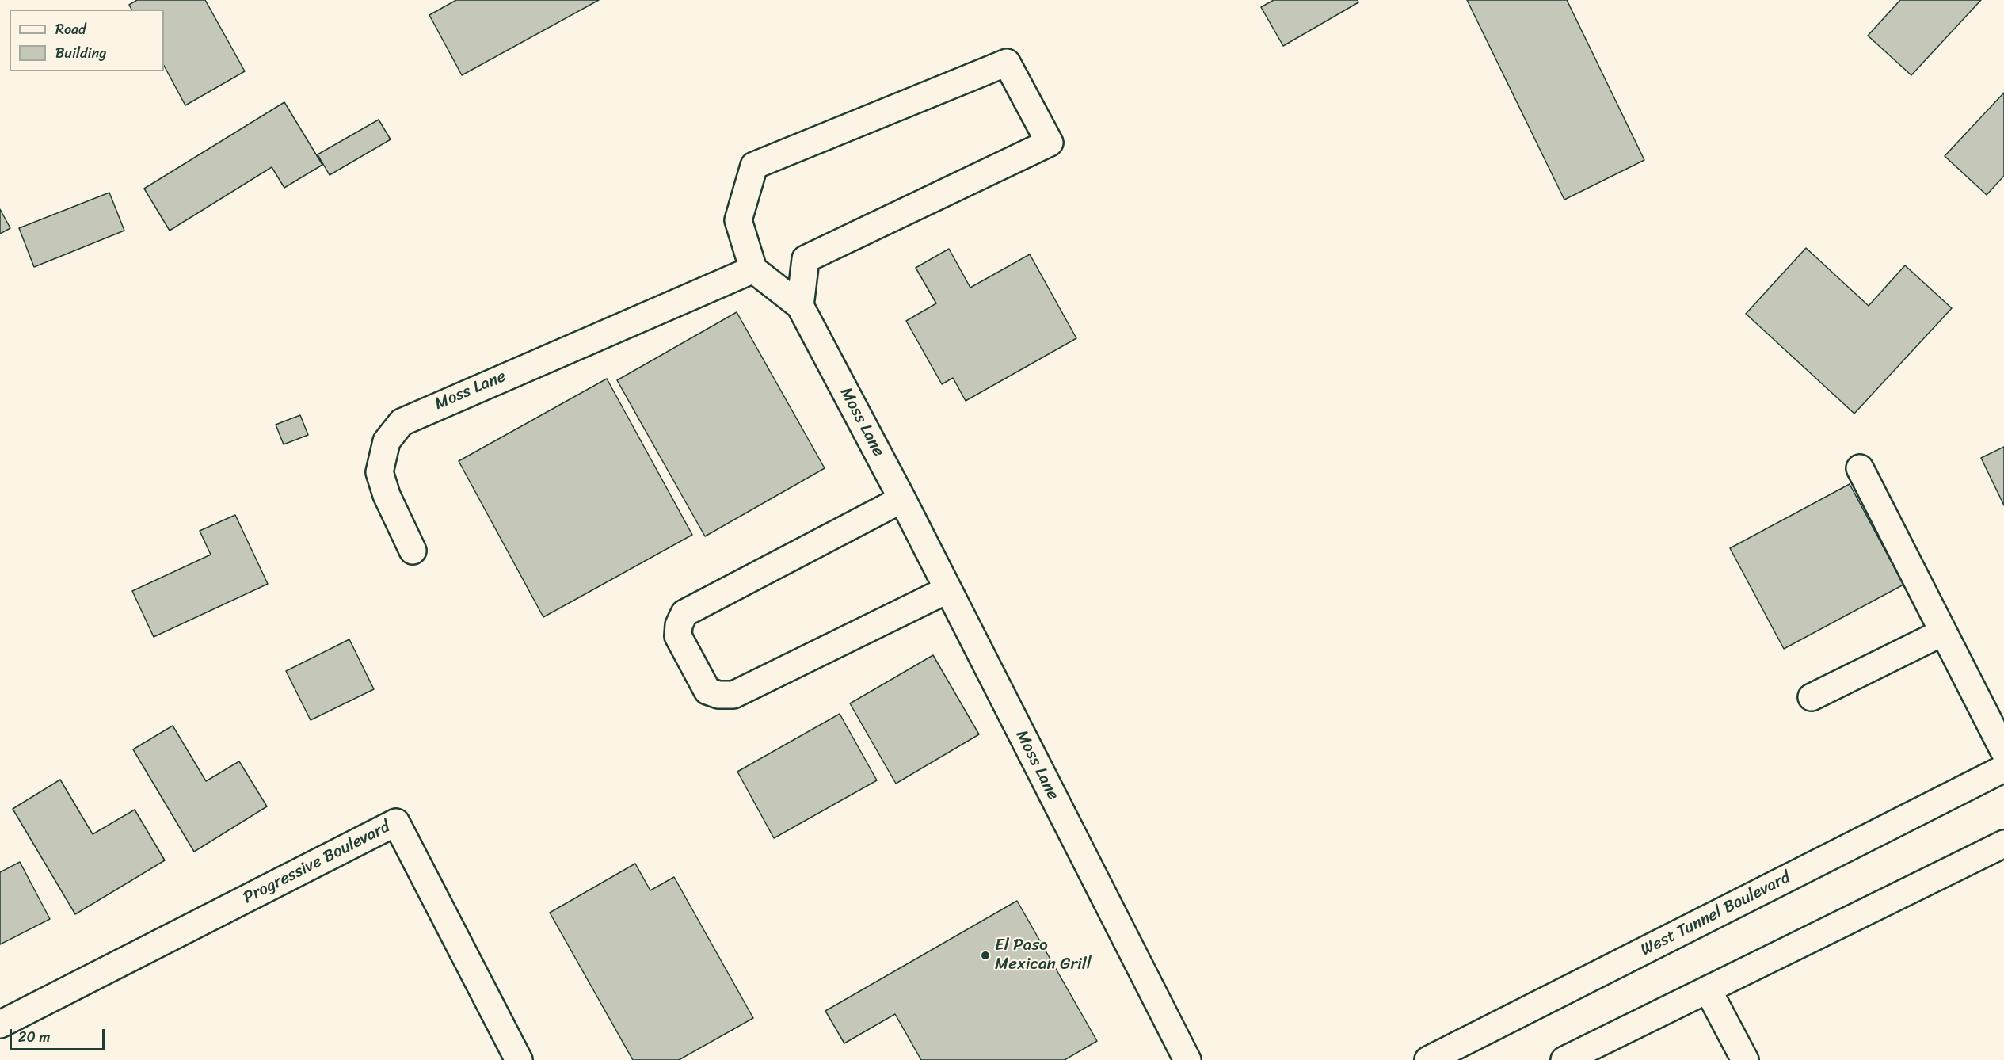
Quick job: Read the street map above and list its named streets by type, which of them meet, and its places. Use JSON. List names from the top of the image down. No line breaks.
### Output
{"streets":{"street":["Moss Lane","Progressive Boulevard","West Tunnel Boulevard"]},"places":["El Paso Mexican Grill"],"legend":["Road","Building"],"scale_bar":"20 m"}
